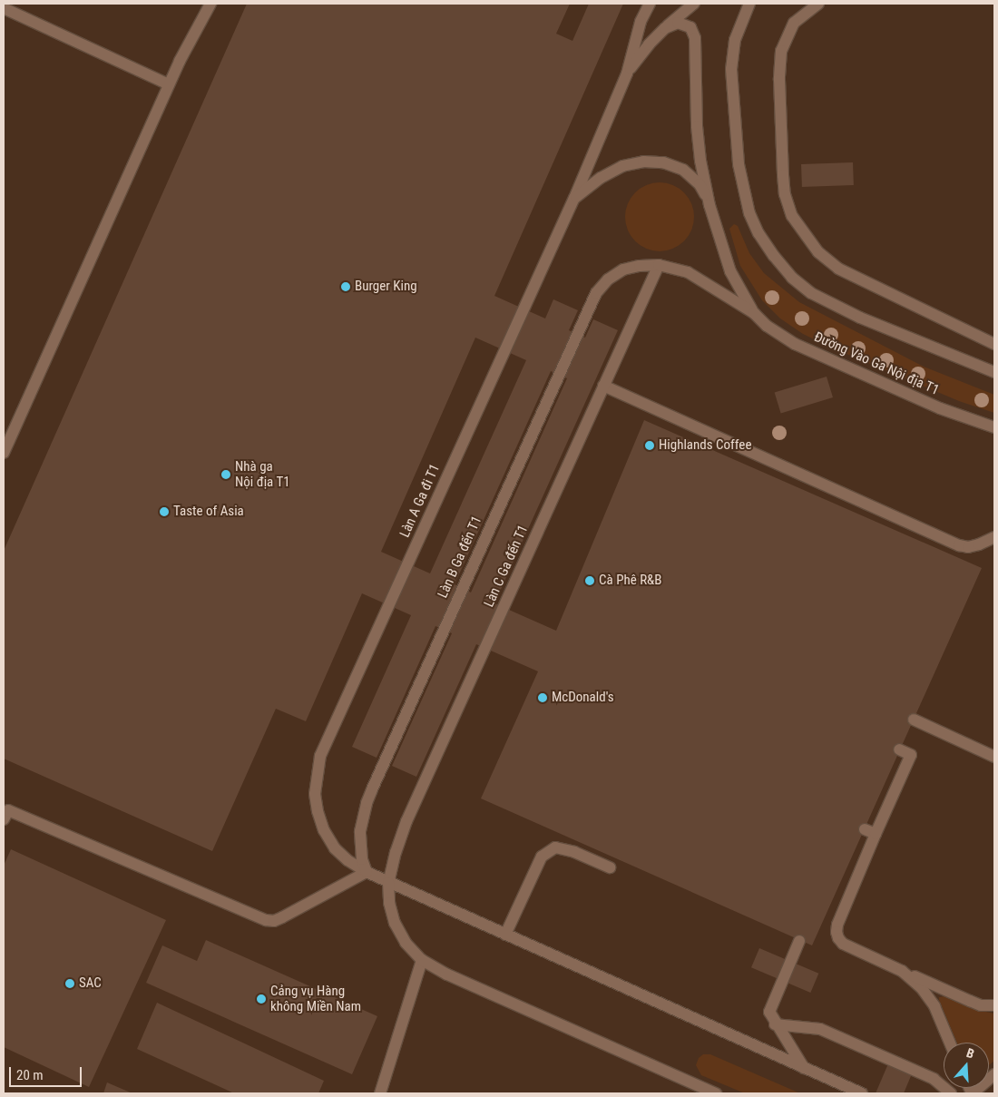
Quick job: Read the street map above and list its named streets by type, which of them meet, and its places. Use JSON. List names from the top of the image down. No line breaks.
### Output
{"streets":{"street":["Đường Vào Ga Nội địa T1","Làn A Ga đi T1","Làn B Ga đến T1","Làn C Ga đến T1"]},"crossings":[["Làn A Ga đi T1","Làn B Ga đến T1"],["Làn A Ga đi T1","Làn C Ga đến T1"],["Làn B Ga đến T1","Làn C Ga đến T1"]],"places":["Burger King","Highlands Coffee","Nhà ga Nội địa T1","Taste of Asia","Cà Phê R&B","McDonald's","SAC","Cảng vụ Hàng không Miền Nam"],"scale_bar":"20 m","north":"top"}
